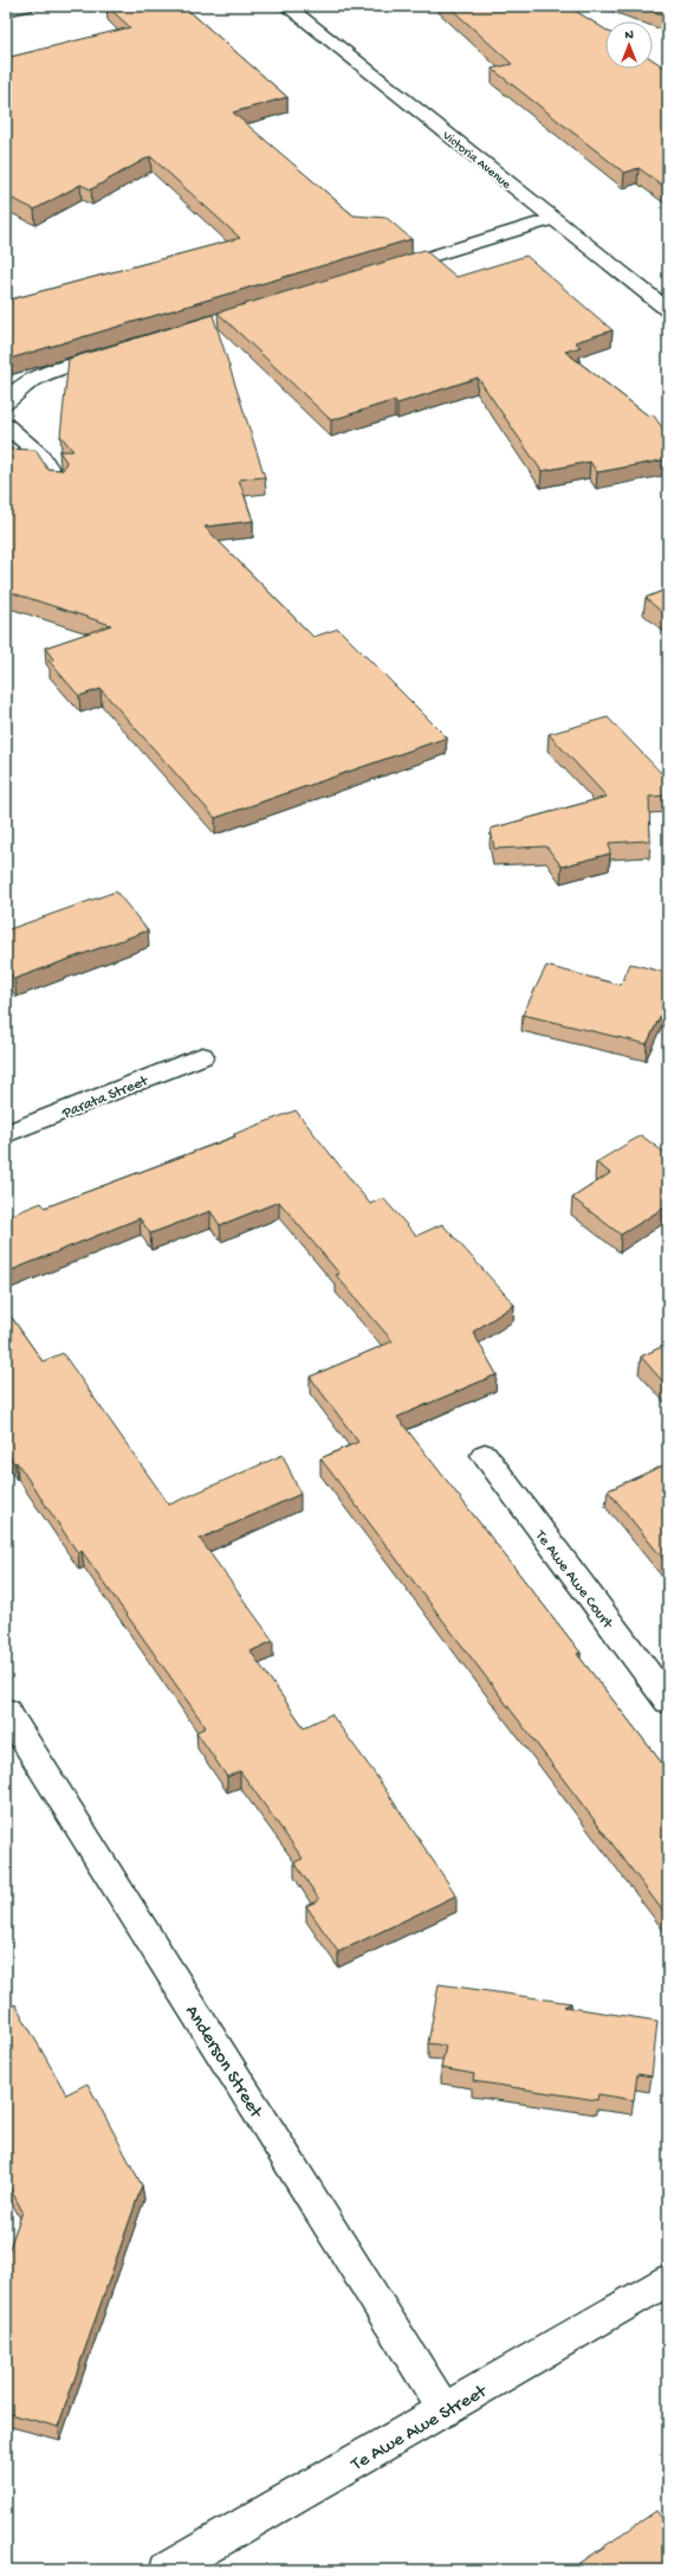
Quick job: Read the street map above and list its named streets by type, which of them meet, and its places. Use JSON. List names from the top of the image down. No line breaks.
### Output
{"streets":{"street":["Victoria Avenue","Parata Street","Te Awe Awe Court","Anderson Street","Te Awe Awe Street"]},"crossings":[["Anderson Street","Te Awe Awe Street"]],"north":"top"}
